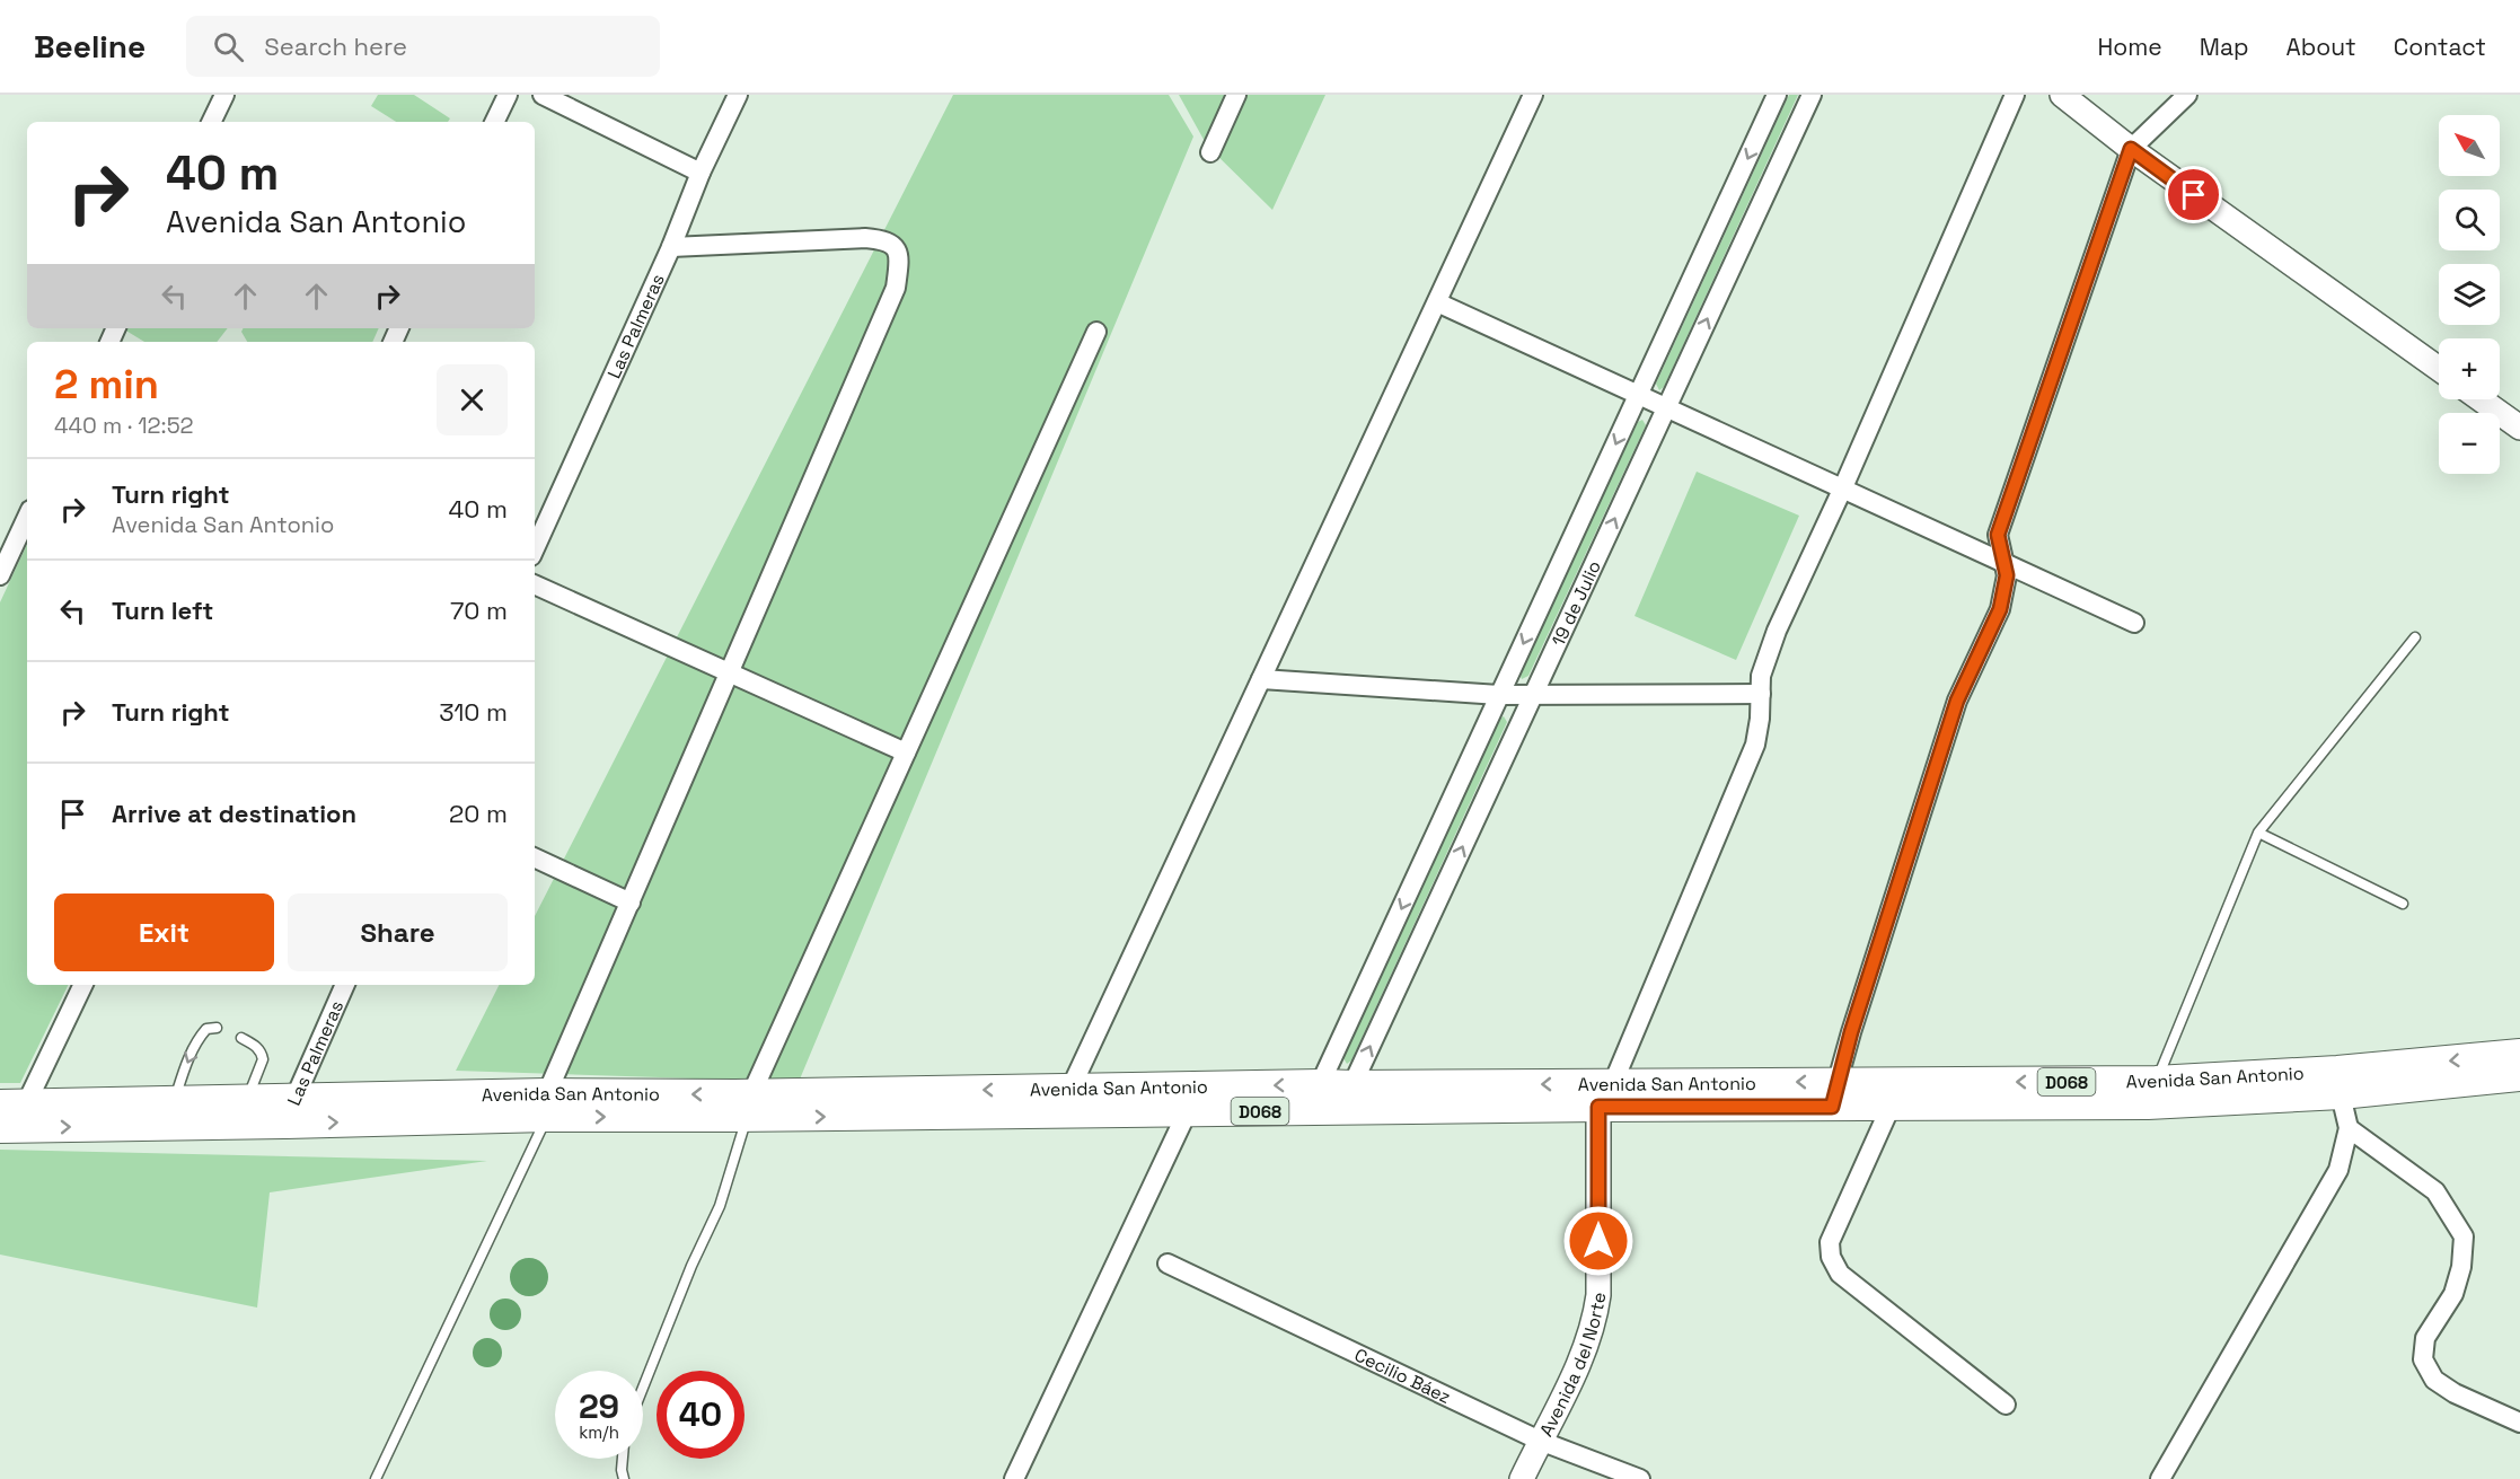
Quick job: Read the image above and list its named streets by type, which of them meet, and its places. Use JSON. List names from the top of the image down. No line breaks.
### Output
{"streets":{"main road":["Avenida San Antonio","D068"],"street":["Las Palmeras","19 de Julio","Avenida del Norte","Cecilio Báez"]},"crossings":[["Las Palmeras","Avenida San Antonio"],["19 de Julio","Avenida San Antonio"],["Avenida San Antonio","Avenida del Norte"],["Avenida del Norte","Cecilio Báez"]],"north":"top left","page":{"header":"Beeline","search":"Search here","nav":["Home","Map","About","Contact"],"map_buttons":["+","−"],"turn":["40 m","Avenida San Antonio"],"heading":["2 min","440 m · 12:52"],"list":[{"name":"Turn right","note":"Avenida San Antonio","value":"40 m"},{"name":"Turn left","value":"70 m"},{"name":"Turn right","value":"310 m"},{"name":"Arrive at destination","value":"20 m"}],"buttons":["Exit","Share"],"speed":"29 km/h","limit":"40"}}
